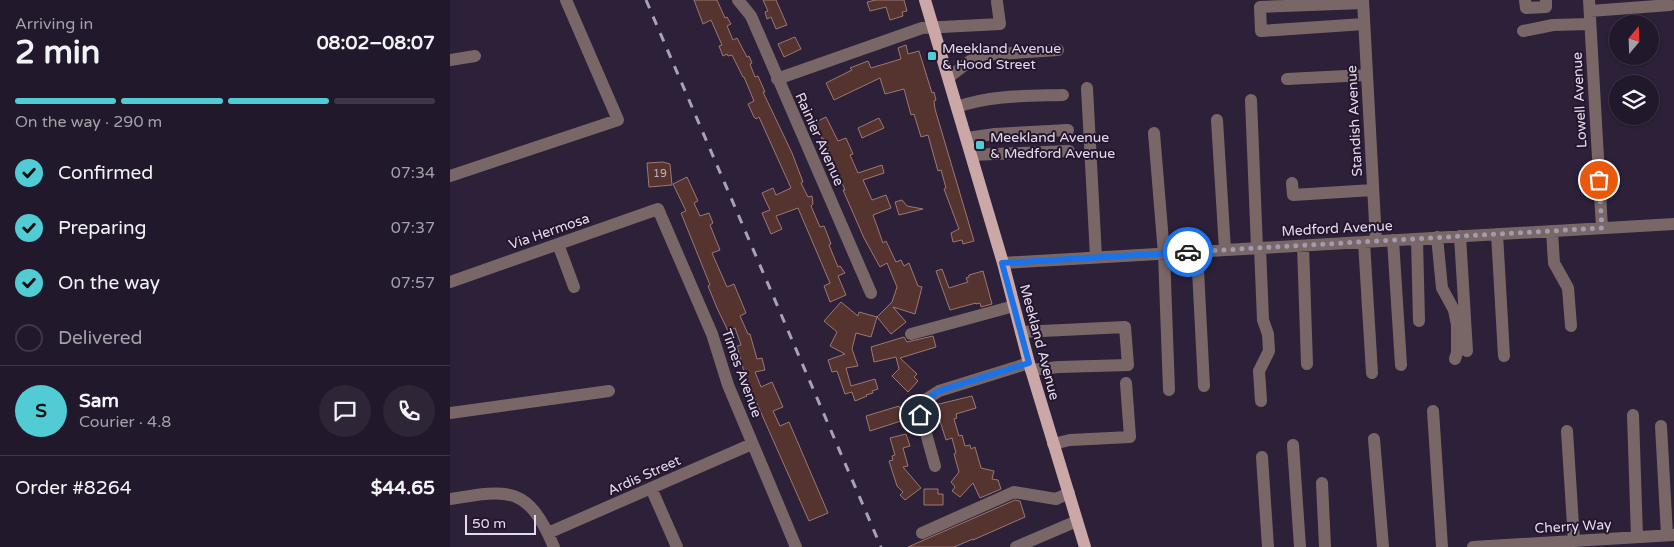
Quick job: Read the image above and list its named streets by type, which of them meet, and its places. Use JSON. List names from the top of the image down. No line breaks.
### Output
{"streets":{"main road":["Meekland Avenue"],"street":["Lowell Avenue","Standish Avenue","Rainier Avenue","Medford Avenue","Via Hermosa","Times Avenue","Ardis Street","Cherry Way"]},"crossings":[["Lowell Avenue","Medford Avenue"],["Standish Avenue","Medford Avenue"],["Medford Avenue","Meekland Avenue"],["Via Hermosa","Times Avenue"],["Times Avenue","Ardis Street"]],"places":{"transit":["Meekland Avenue & Hood Street","Meekland Avenue & Medford Avenue"]},"house_numbers":["19"],"scale_bar":"50 m","north":"top","page":{"heading":["2 min","Arriving in","08:02–08:07"],"panel":["Sam","Courier · 4.8","Order #8264","$44.65"],"bar":"On the way · 290 m","list":[["Confirmed","07:34"],["Preparing","07:37"],["On the way","07:57"],"Delivered"],"round":"S","scale":"50 m"}}
